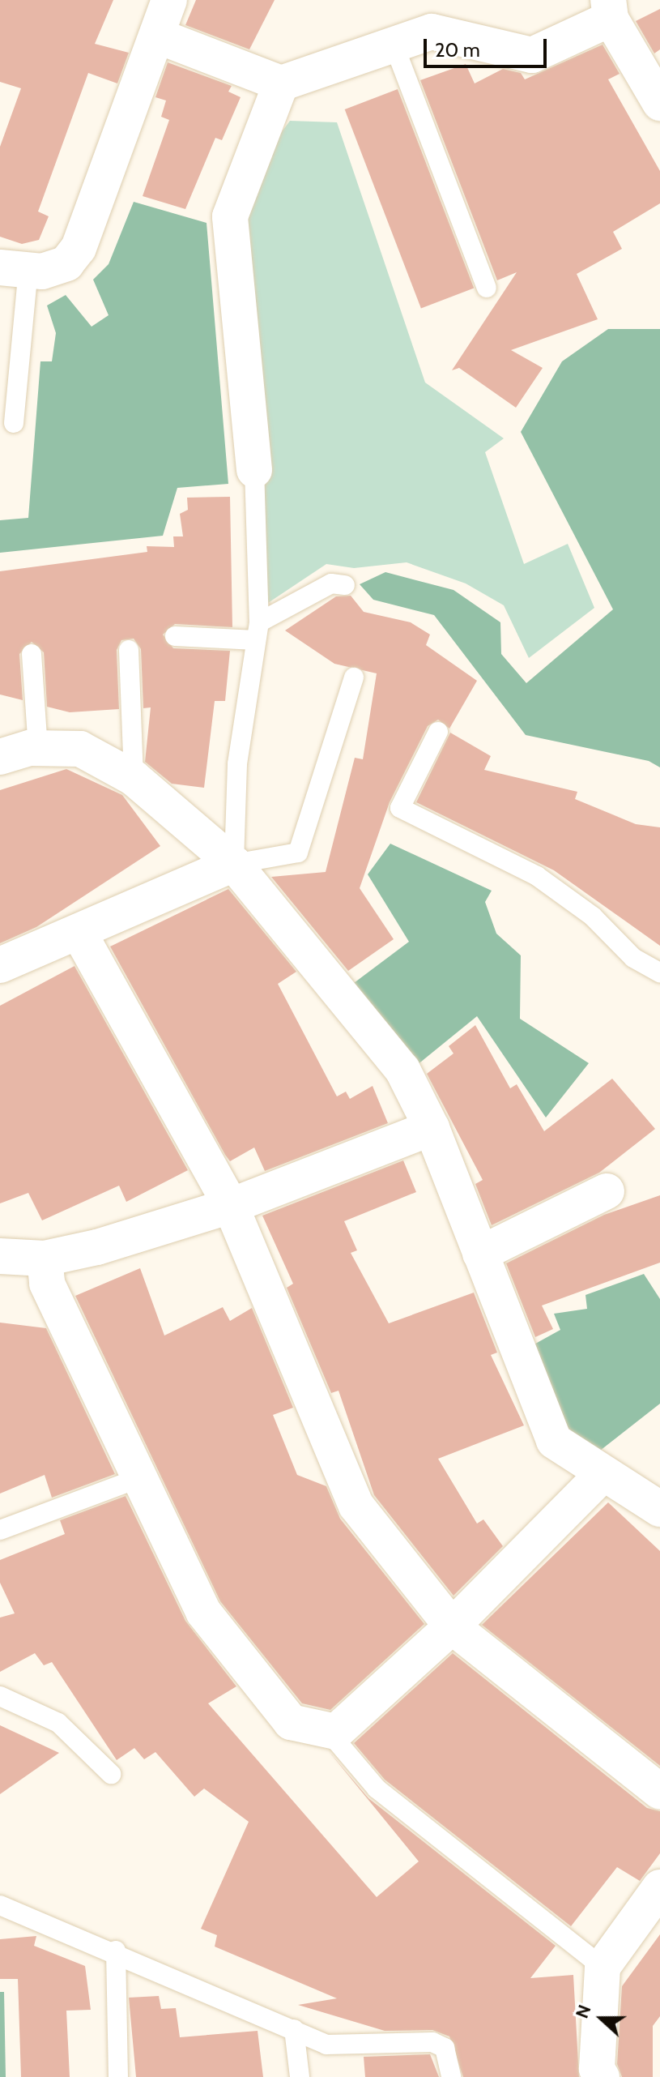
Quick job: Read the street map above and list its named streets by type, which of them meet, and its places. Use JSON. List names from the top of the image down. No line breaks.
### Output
{"scale_bar":"20 m","north":"left"}
